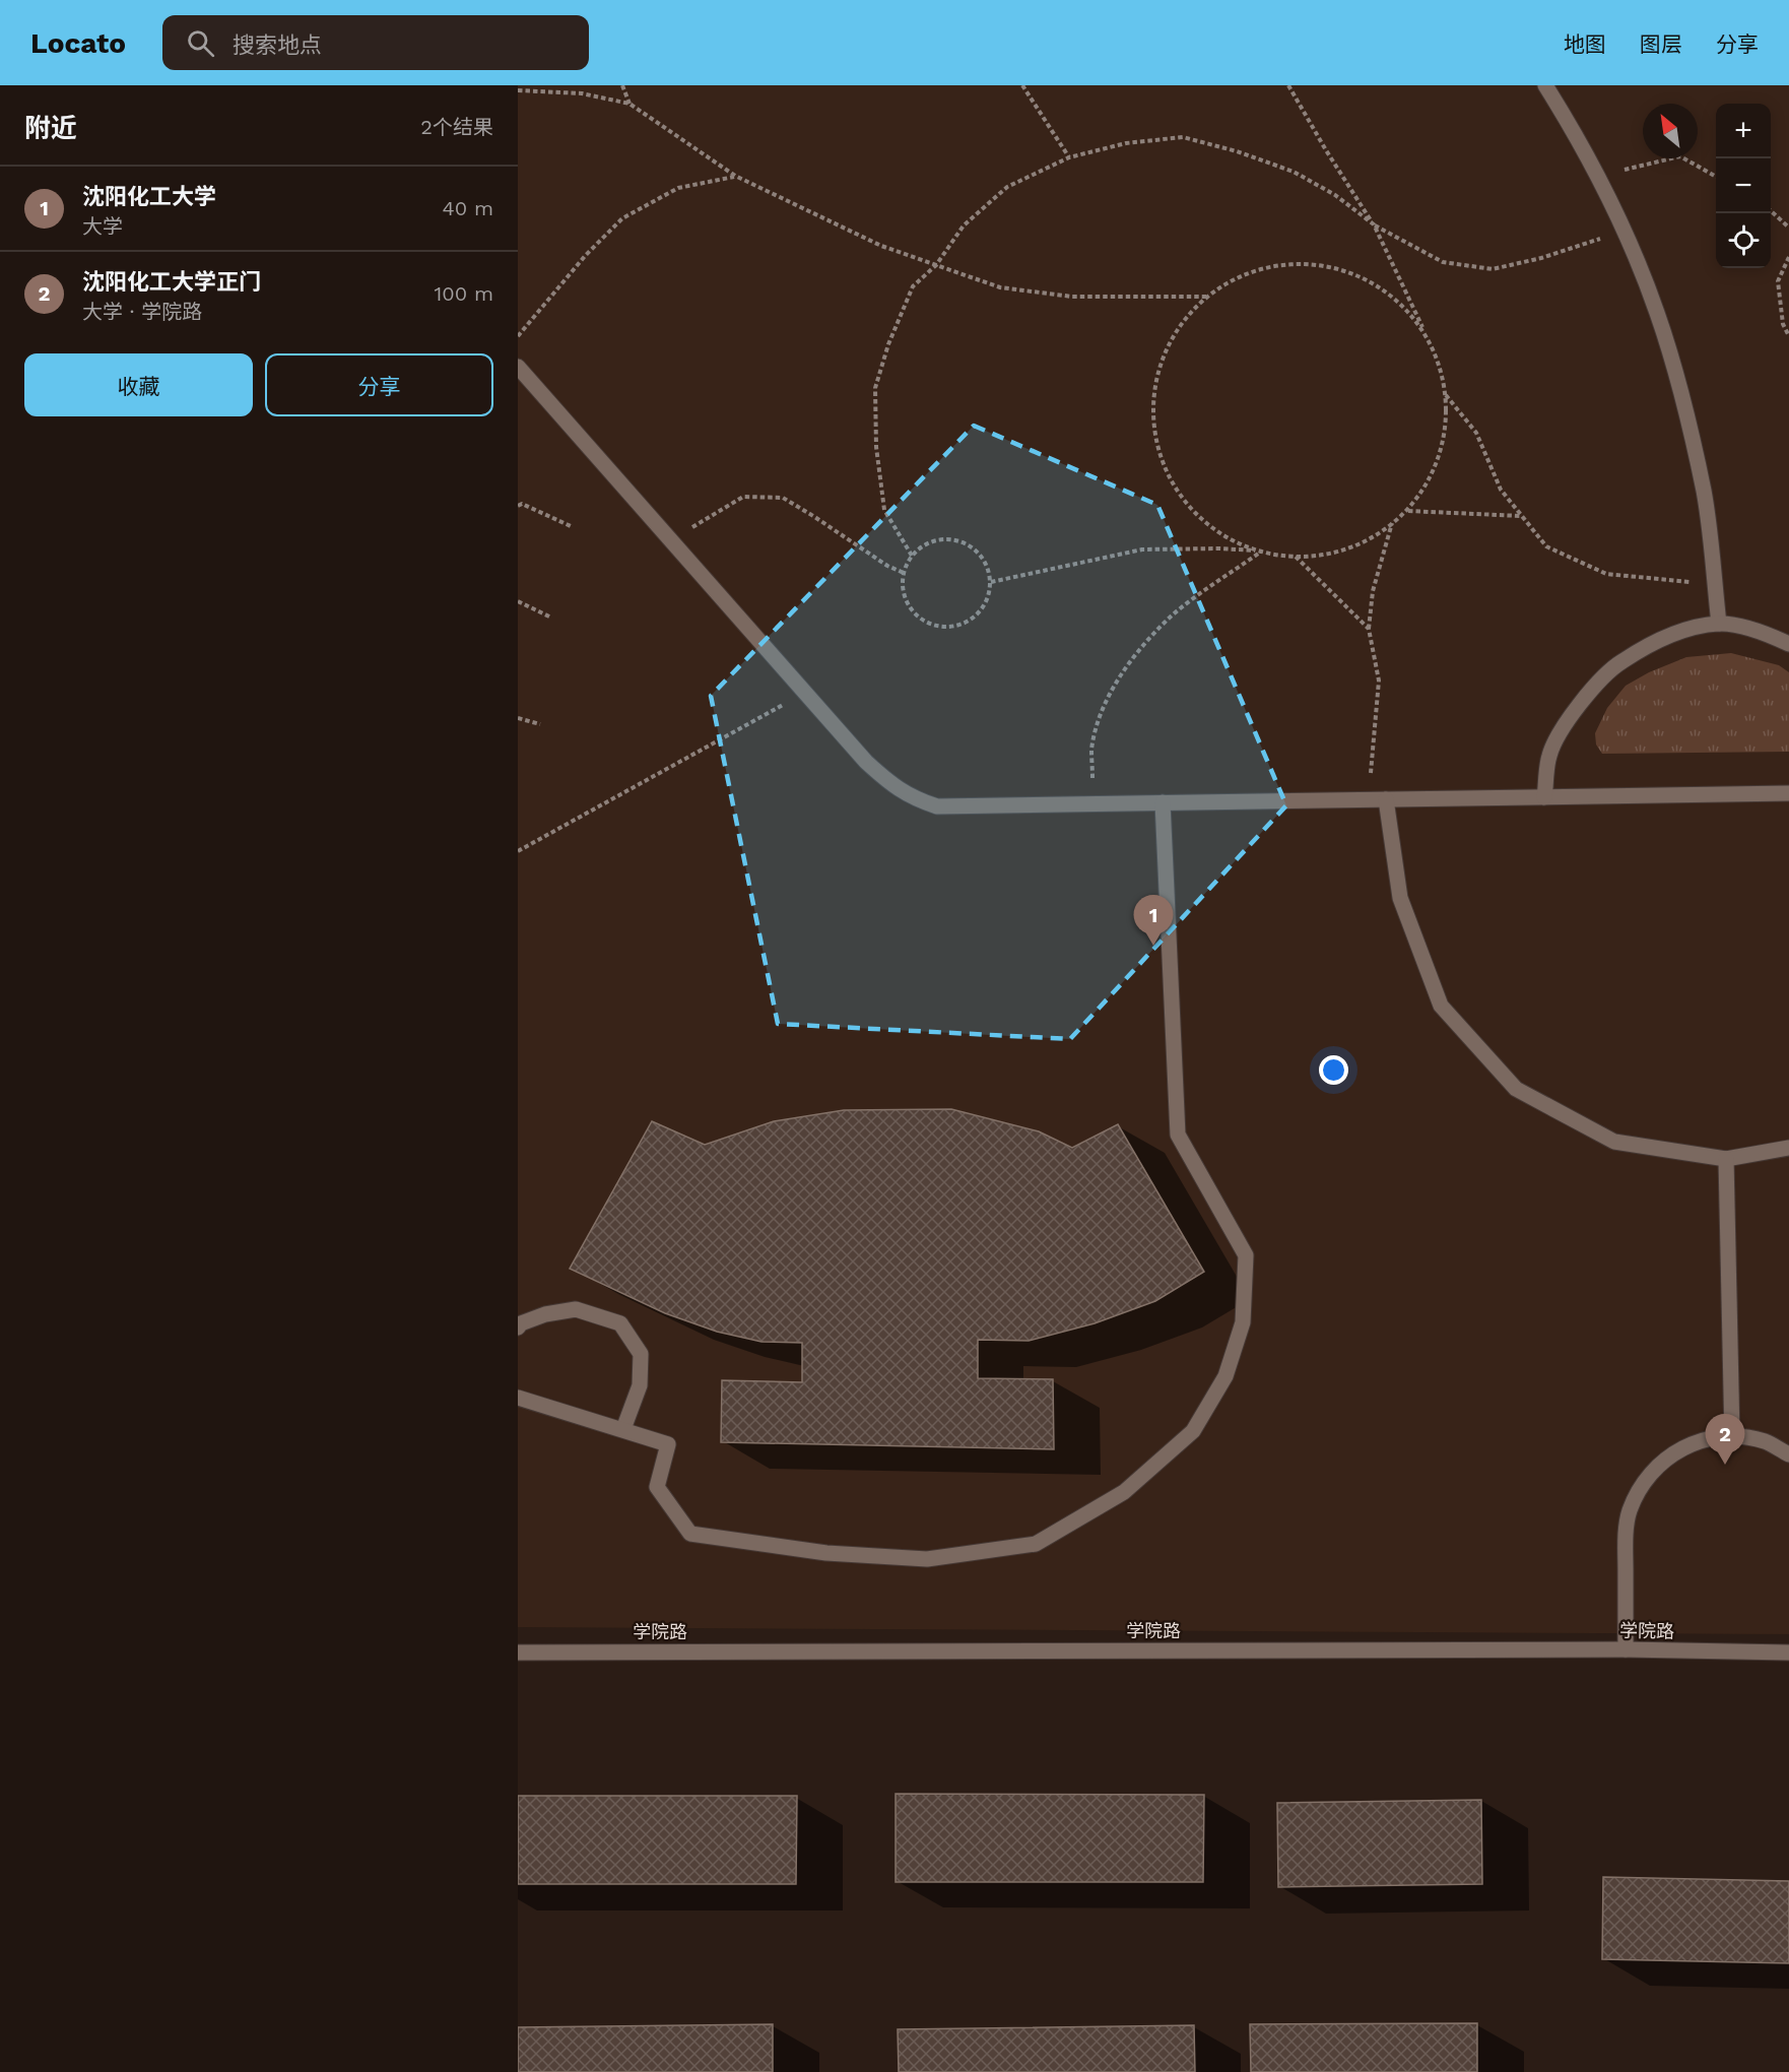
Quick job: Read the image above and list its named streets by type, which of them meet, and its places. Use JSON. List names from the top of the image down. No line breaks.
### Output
{"streets":{"street":["学院路"]},"north":"top left","page":{"header":"Locato","search":"搜索地点","nav":["地图","图层","分享"],"heading":["附近","2个结果"],"map_buttons":["+","−"],"list":[{"mark":"1","name":"沈阳化工大学","note":"大学","value":"40 m"},{"mark":"2","name":"沈阳化工大学正门","note":"大学 · 学院路","value":"100 m"}],"buttons":["收藏","分享"],"pins":["1","2"]}}
